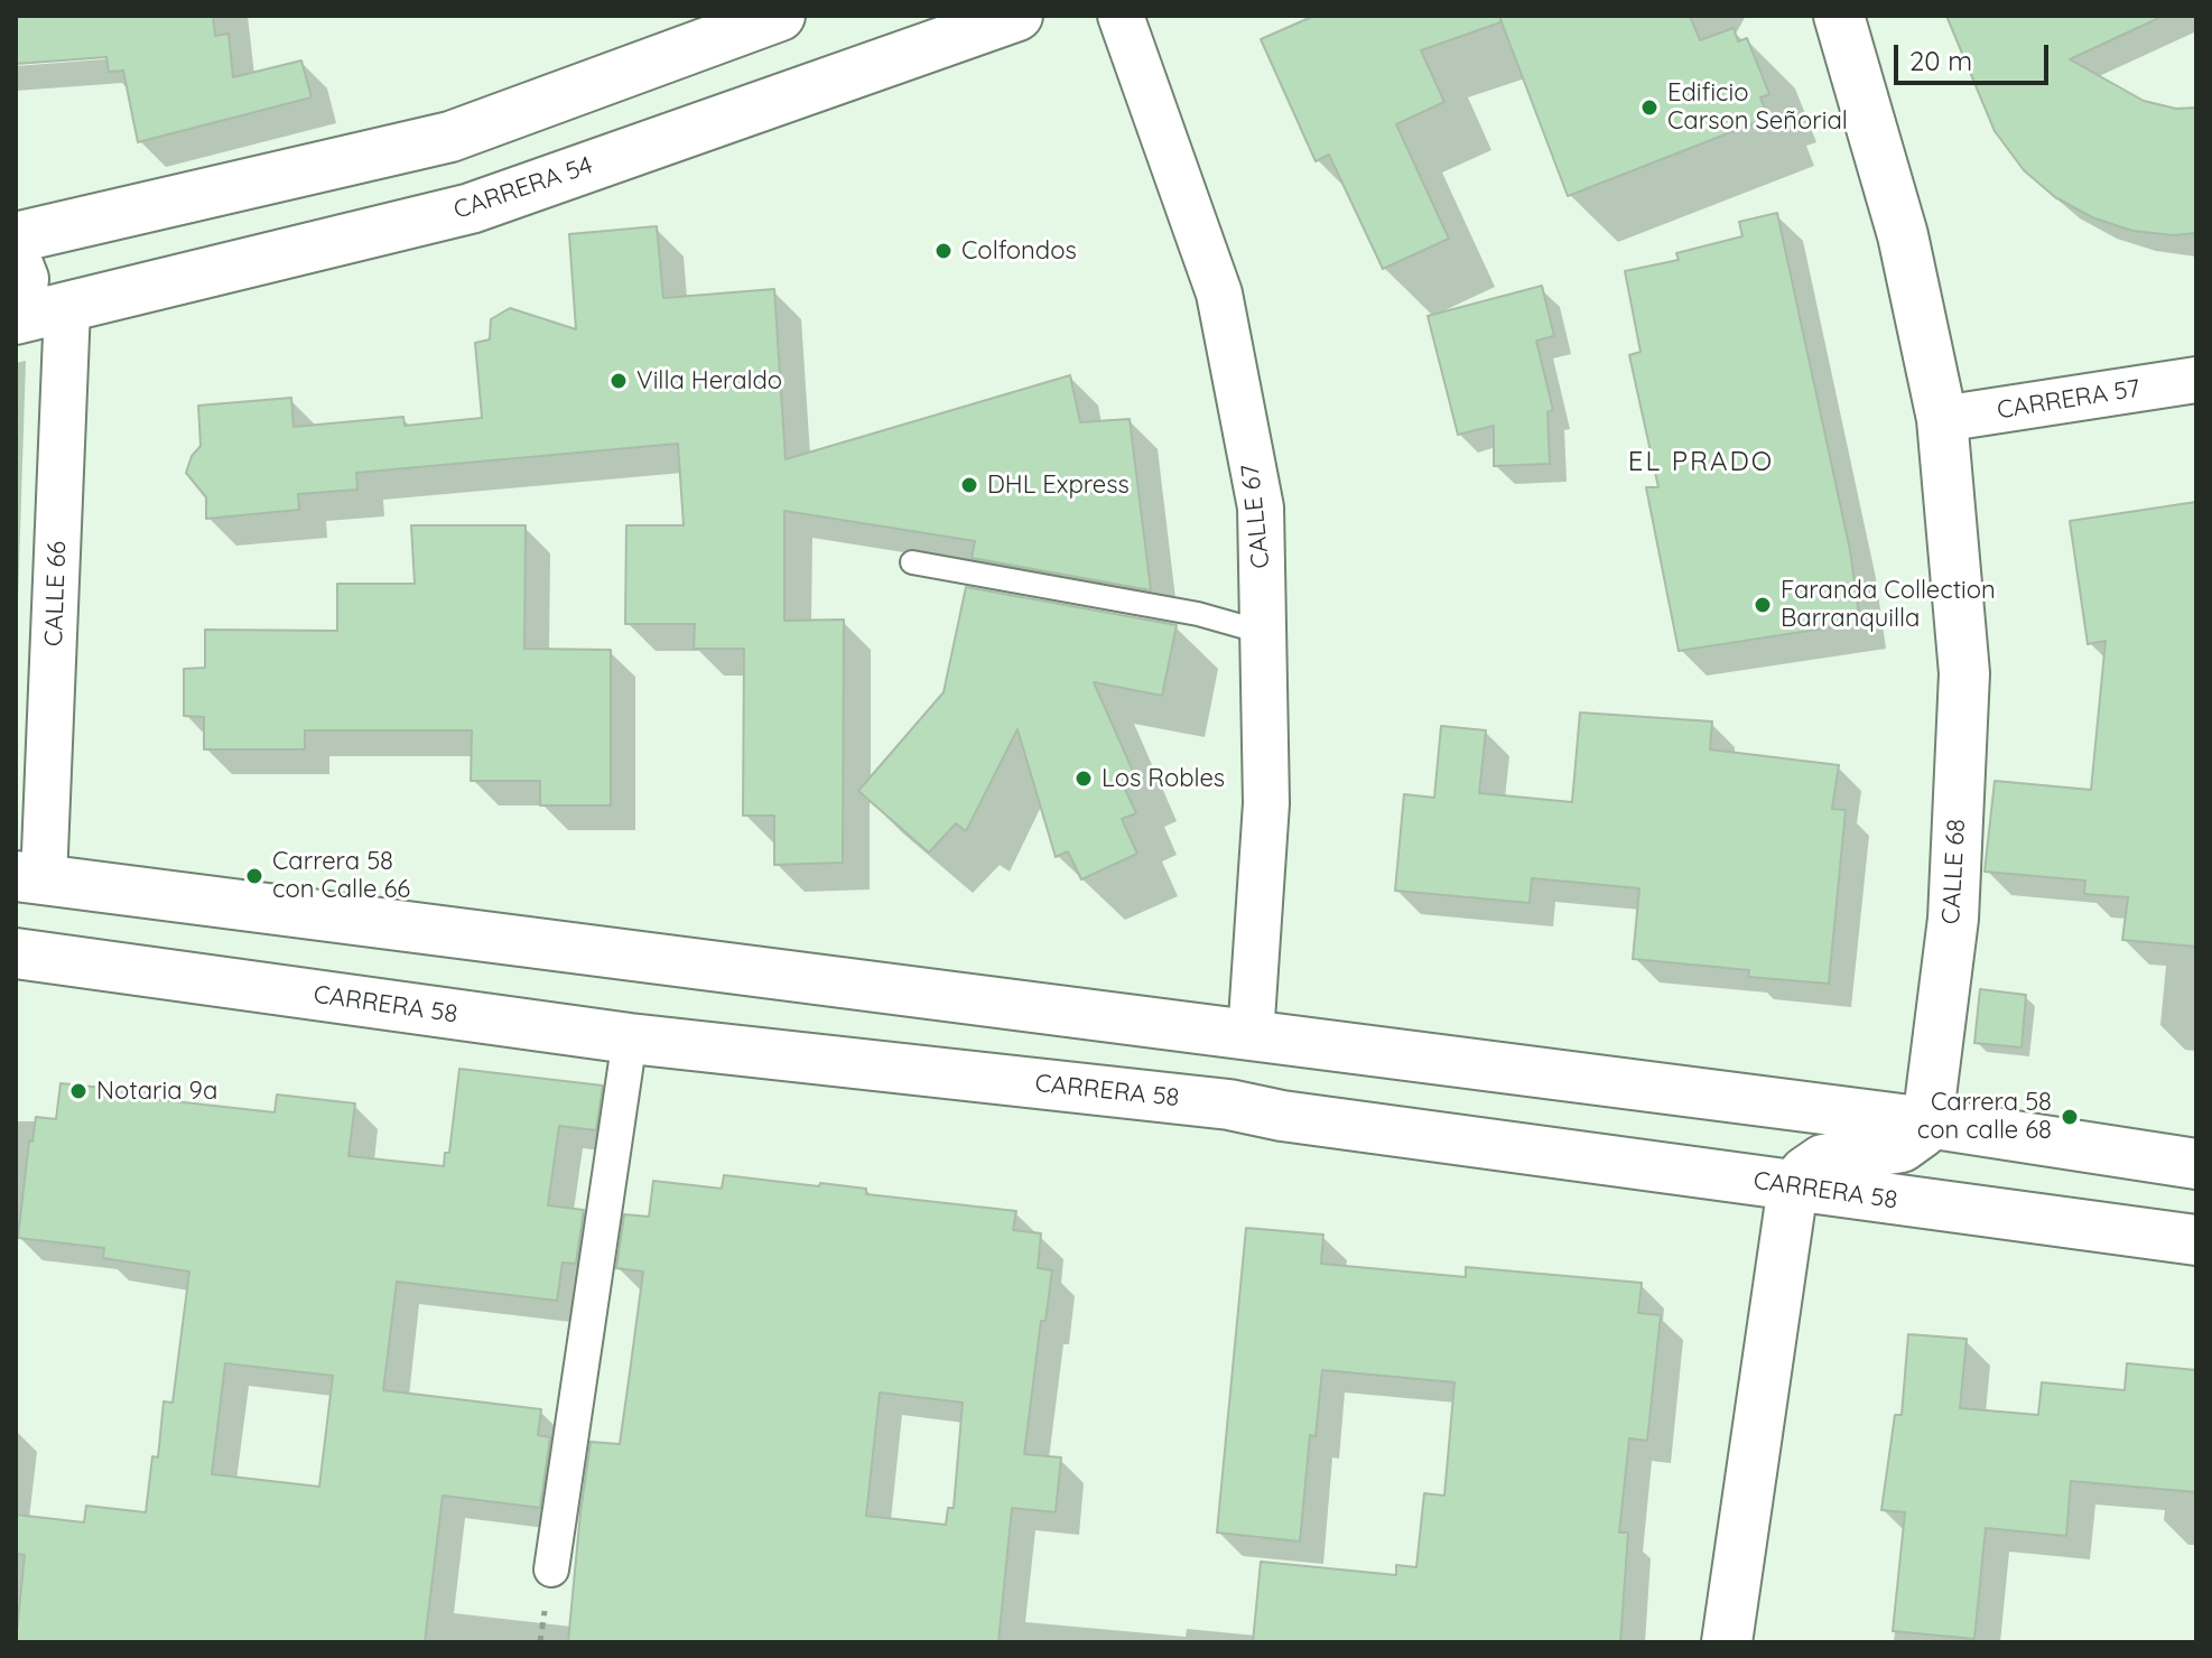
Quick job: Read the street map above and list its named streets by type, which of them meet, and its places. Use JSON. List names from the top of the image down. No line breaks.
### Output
{"streets":{"street":["CARRERA 54","CARRERA 57","CALLE 67","CALLE 66","CALLE 68","CARRERA 58"]},"crossings":[["CARRERA 54","CALLE 66"],["CARRERA 57","CALLE 68"],["CALLE 67","CARRERA 58"]],"districts":["EL PRADO"],"places":["Edificio Carson Señorial","Colfondos","Villa Heraldo","DHL Express","Faranda Collection Barranquilla","Los Robles","Carrera 58 con Calle 66","Notaria 9a","Carrera 58 con calle 68"],"scale_bar":"20 m"}
